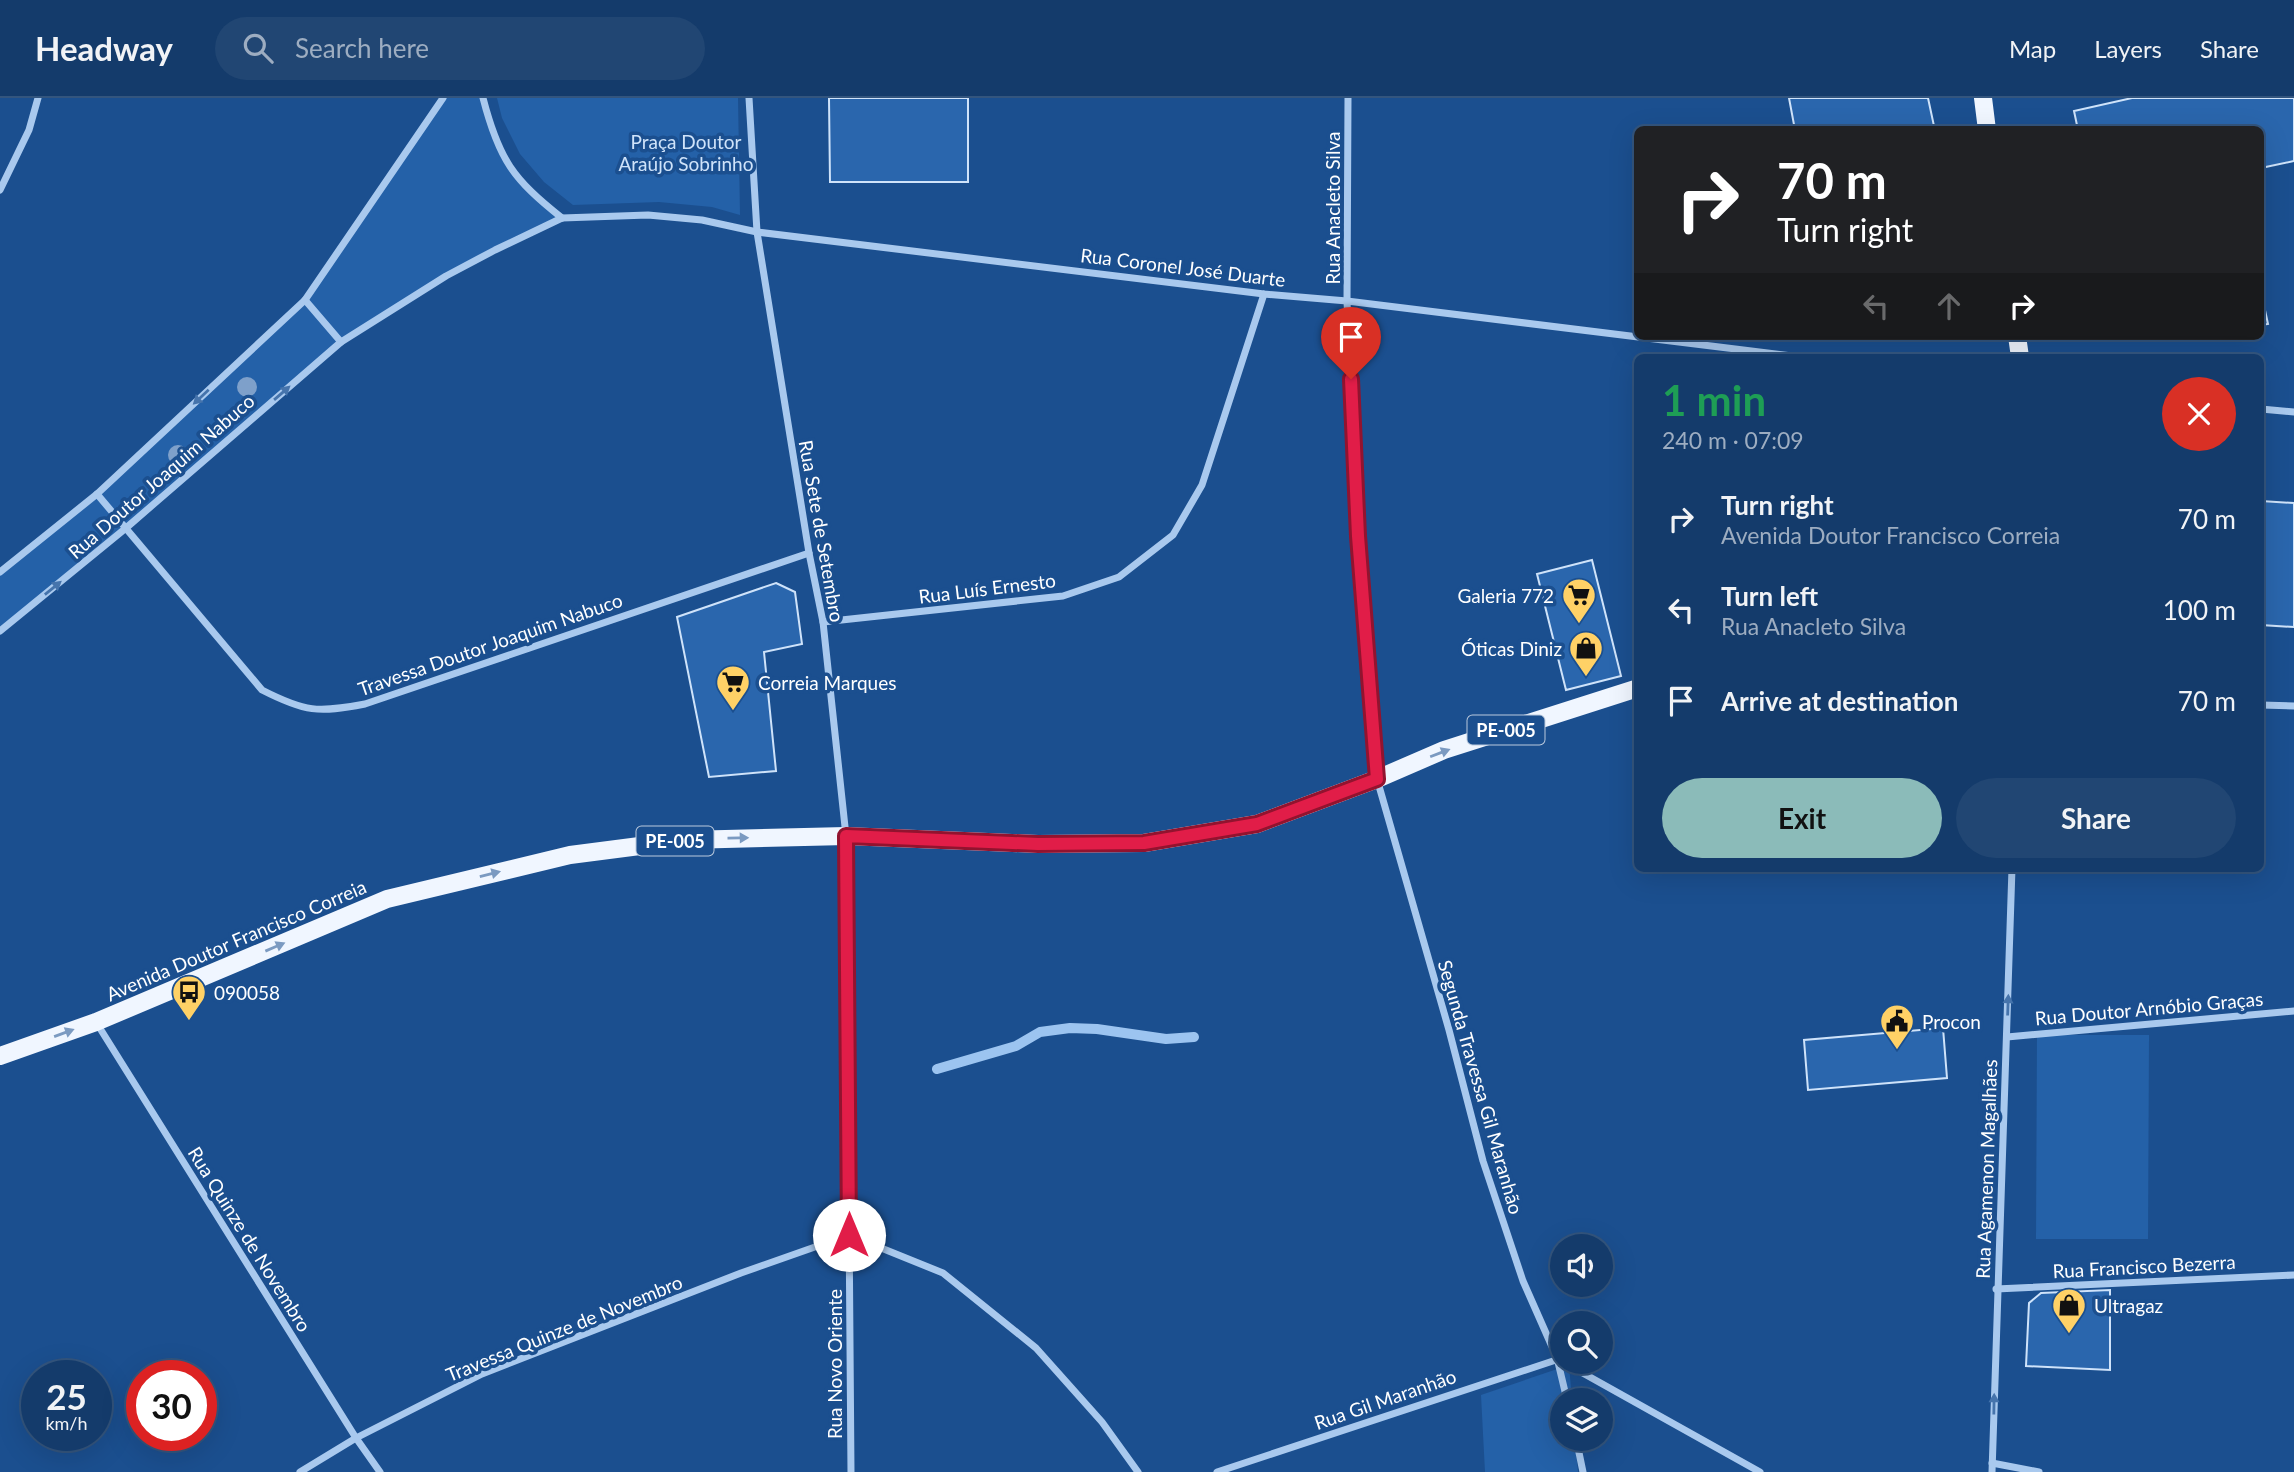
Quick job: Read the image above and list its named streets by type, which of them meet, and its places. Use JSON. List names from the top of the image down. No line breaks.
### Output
{"streets":{"main road":["PE-005","Avenida Doutor Francisco Correia"],"street":["Rua Anacleto Silva","Rua Coronel José Duarte","Rua Doutor Joaquim Nabuco","Rua Sete de Setembro","Rua Luís Ernesto","Travessa Doutor Joaquim Nabuco","Rua Doutor Arnóbio Graças","Segunda Travessa Gil Maranhão","Rua Agamenon Magalhães","Rua Quinze de Novembro","Rua Francisco Bezerra","Travessa Quinze de Novembro","Rua Novo Oriente","Rua Gil Maranhão"]},"crossings":[["Rua Anacleto Silva","Rua Coronel José Duarte"],["Rua Anacleto Silva","Avenida Doutor Francisco Correia"],["Rua Anacleto Silva","Segunda Travessa Gil Maranhão"],["Rua Coronel José Duarte","Rua Doutor Joaquim Nabuco"],["Rua Coronel José Duarte","Rua Sete de Setembro"],["Rua Coronel José Duarte","Rua Luís Ernesto"],["Rua Doutor Joaquim Nabuco","Travessa Doutor Joaquim Nabuco"],["Rua Sete de Setembro","Rua Luís Ernesto"],["Rua Sete de Setembro","Travessa Doutor Joaquim Nabuco"],["Rua Sete de Setembro","Avenida Doutor Francisco Correia"],["Rua Sete de Setembro","Rua Novo Oriente"],["Avenida Doutor Francisco Correia","Segunda Travessa Gil Maranhão"],["Avenida Doutor Francisco Correia","Rua Quinze de Novembro"],["Avenida Doutor Francisco Correia","Rua Novo Oriente"],["Rua Doutor Arnóbio Graças","Rua Agamenon Magalhães"],["Rua Agamenon Magalhães","Rua Francisco Bezerra"],["Rua Quinze de Novembro","Travessa Quinze de Novembro"],["Travessa Quinze de Novembro","Rua Novo Oriente"]],"one_way":["Avenida Doutor Francisco Correia","Rua Agamenon Magalhães"],"parks":["Praça Doutor Araújo Sobrinho"],"places":{"supermarket":["Galeria 772","Correia Marques"],"shop":["Óticas Diniz","Ultragaz"],"bus stop":["090058"],"public building":["Procon"]},"page":{"header":"Headway","search":"Search here","nav":["Map","Layers","Share"],"turn":["70 m","Turn right"],"heading":["1 min","240 m · 07:09"],"list":[{"name":"Turn right","note":"Avenida Doutor Francisco Correia","value":"70 m"},{"name":"Turn left","note":"Rua Anacleto Silva","value":"100 m"},{"name":"Arrive at destination","value":"70 m"}],"buttons":["Exit","Share"],"speed":"25 km/h","limit":"30"}}
